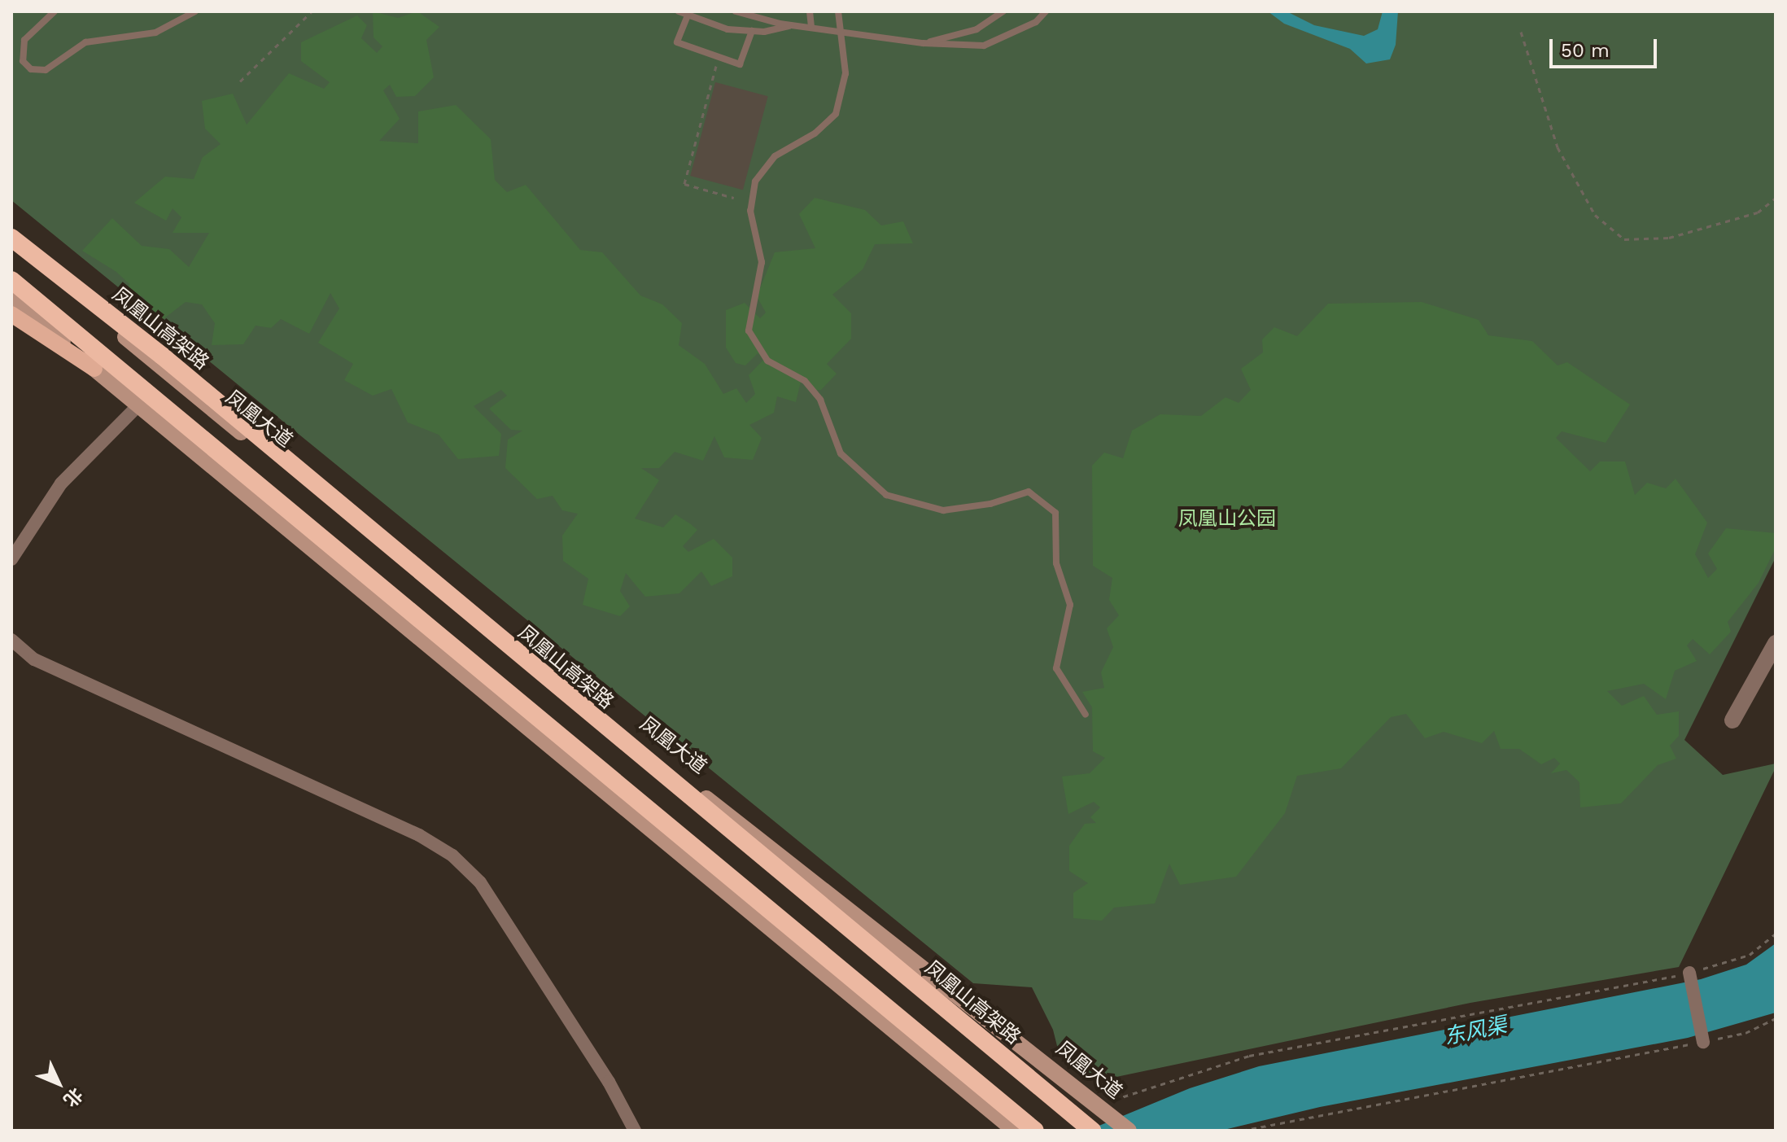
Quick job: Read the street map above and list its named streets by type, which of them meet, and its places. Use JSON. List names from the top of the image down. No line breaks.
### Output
{"streets":{"highway":["凤凰山高架路"],"main road":["凤凰大道"]},"water":["东风渠"],"parks":["凤凰山公园"],"scale_bar":"50 m","north":"bottom right"}
